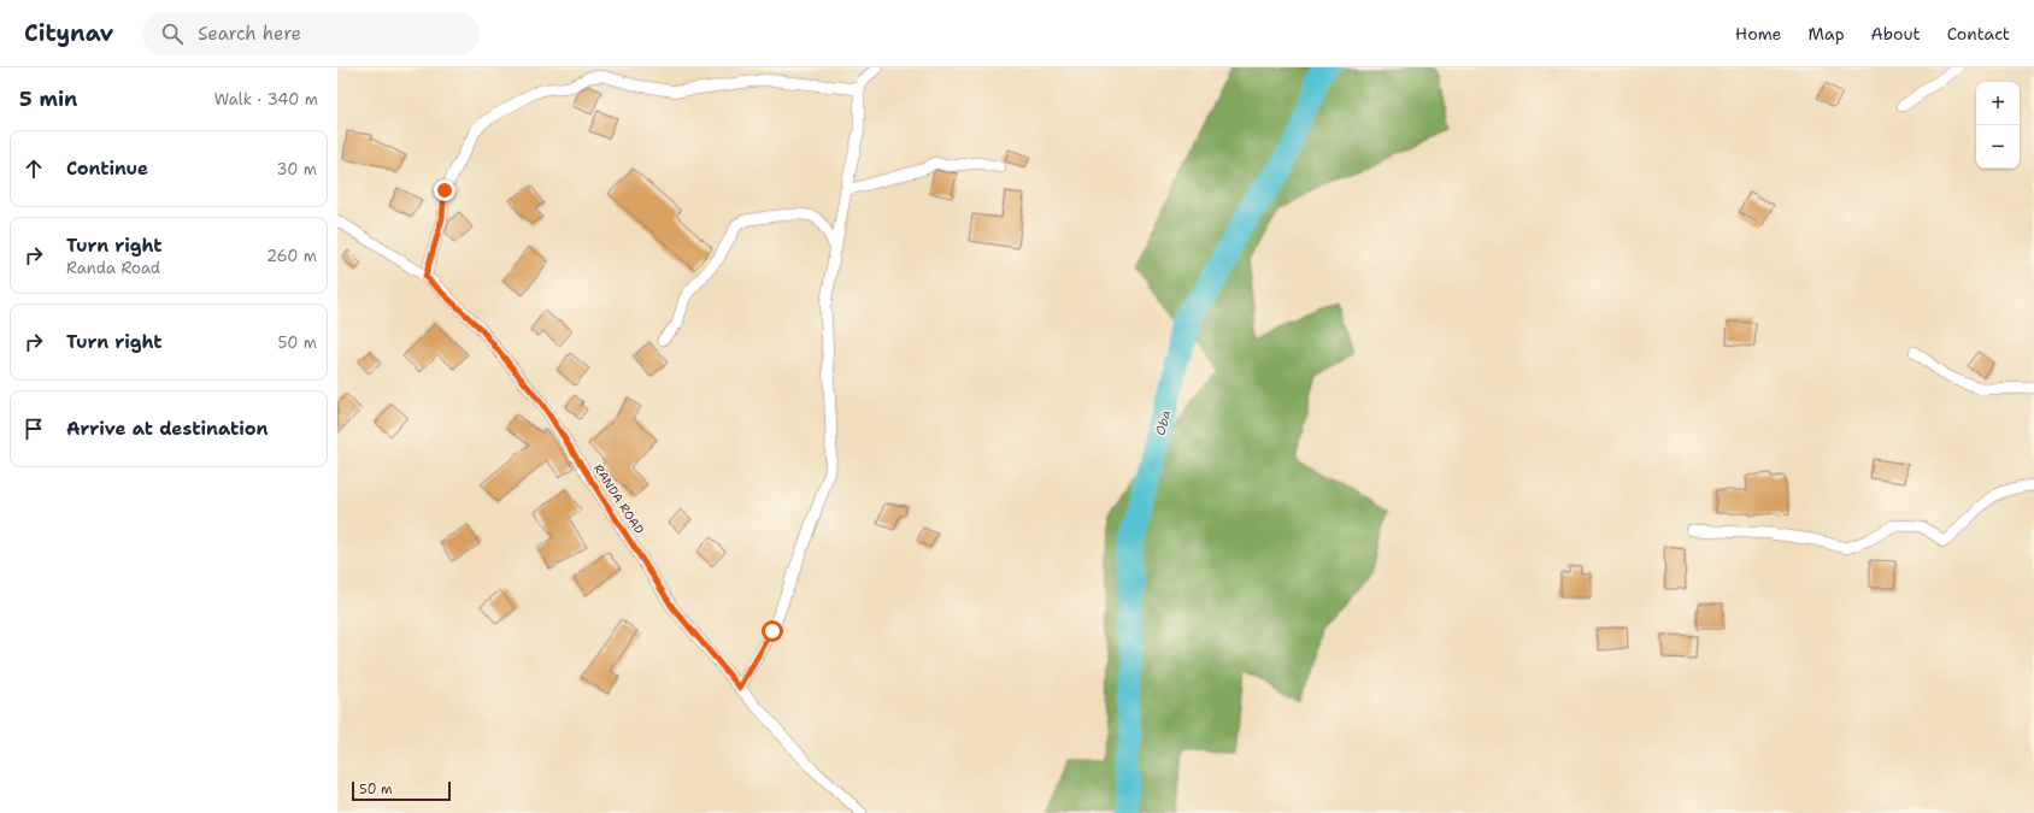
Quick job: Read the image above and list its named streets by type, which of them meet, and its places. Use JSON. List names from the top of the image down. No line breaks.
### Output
{"streets":{"street":["RANDA ROAD"]},"water":["Oba"],"scale_bar":"50 m","page":{"header":"Citynav","search":"Search here","nav":["Home","Map","About","Contact"],"heading":["5 min","Walk · 340 m"],"map_buttons":["+","−"],"list":[["Continue","30 m"],["Turn right","Randa Road","260 m"],["Turn right","50 m"],"Arrive at destination"],"scale":"50 m"}}
